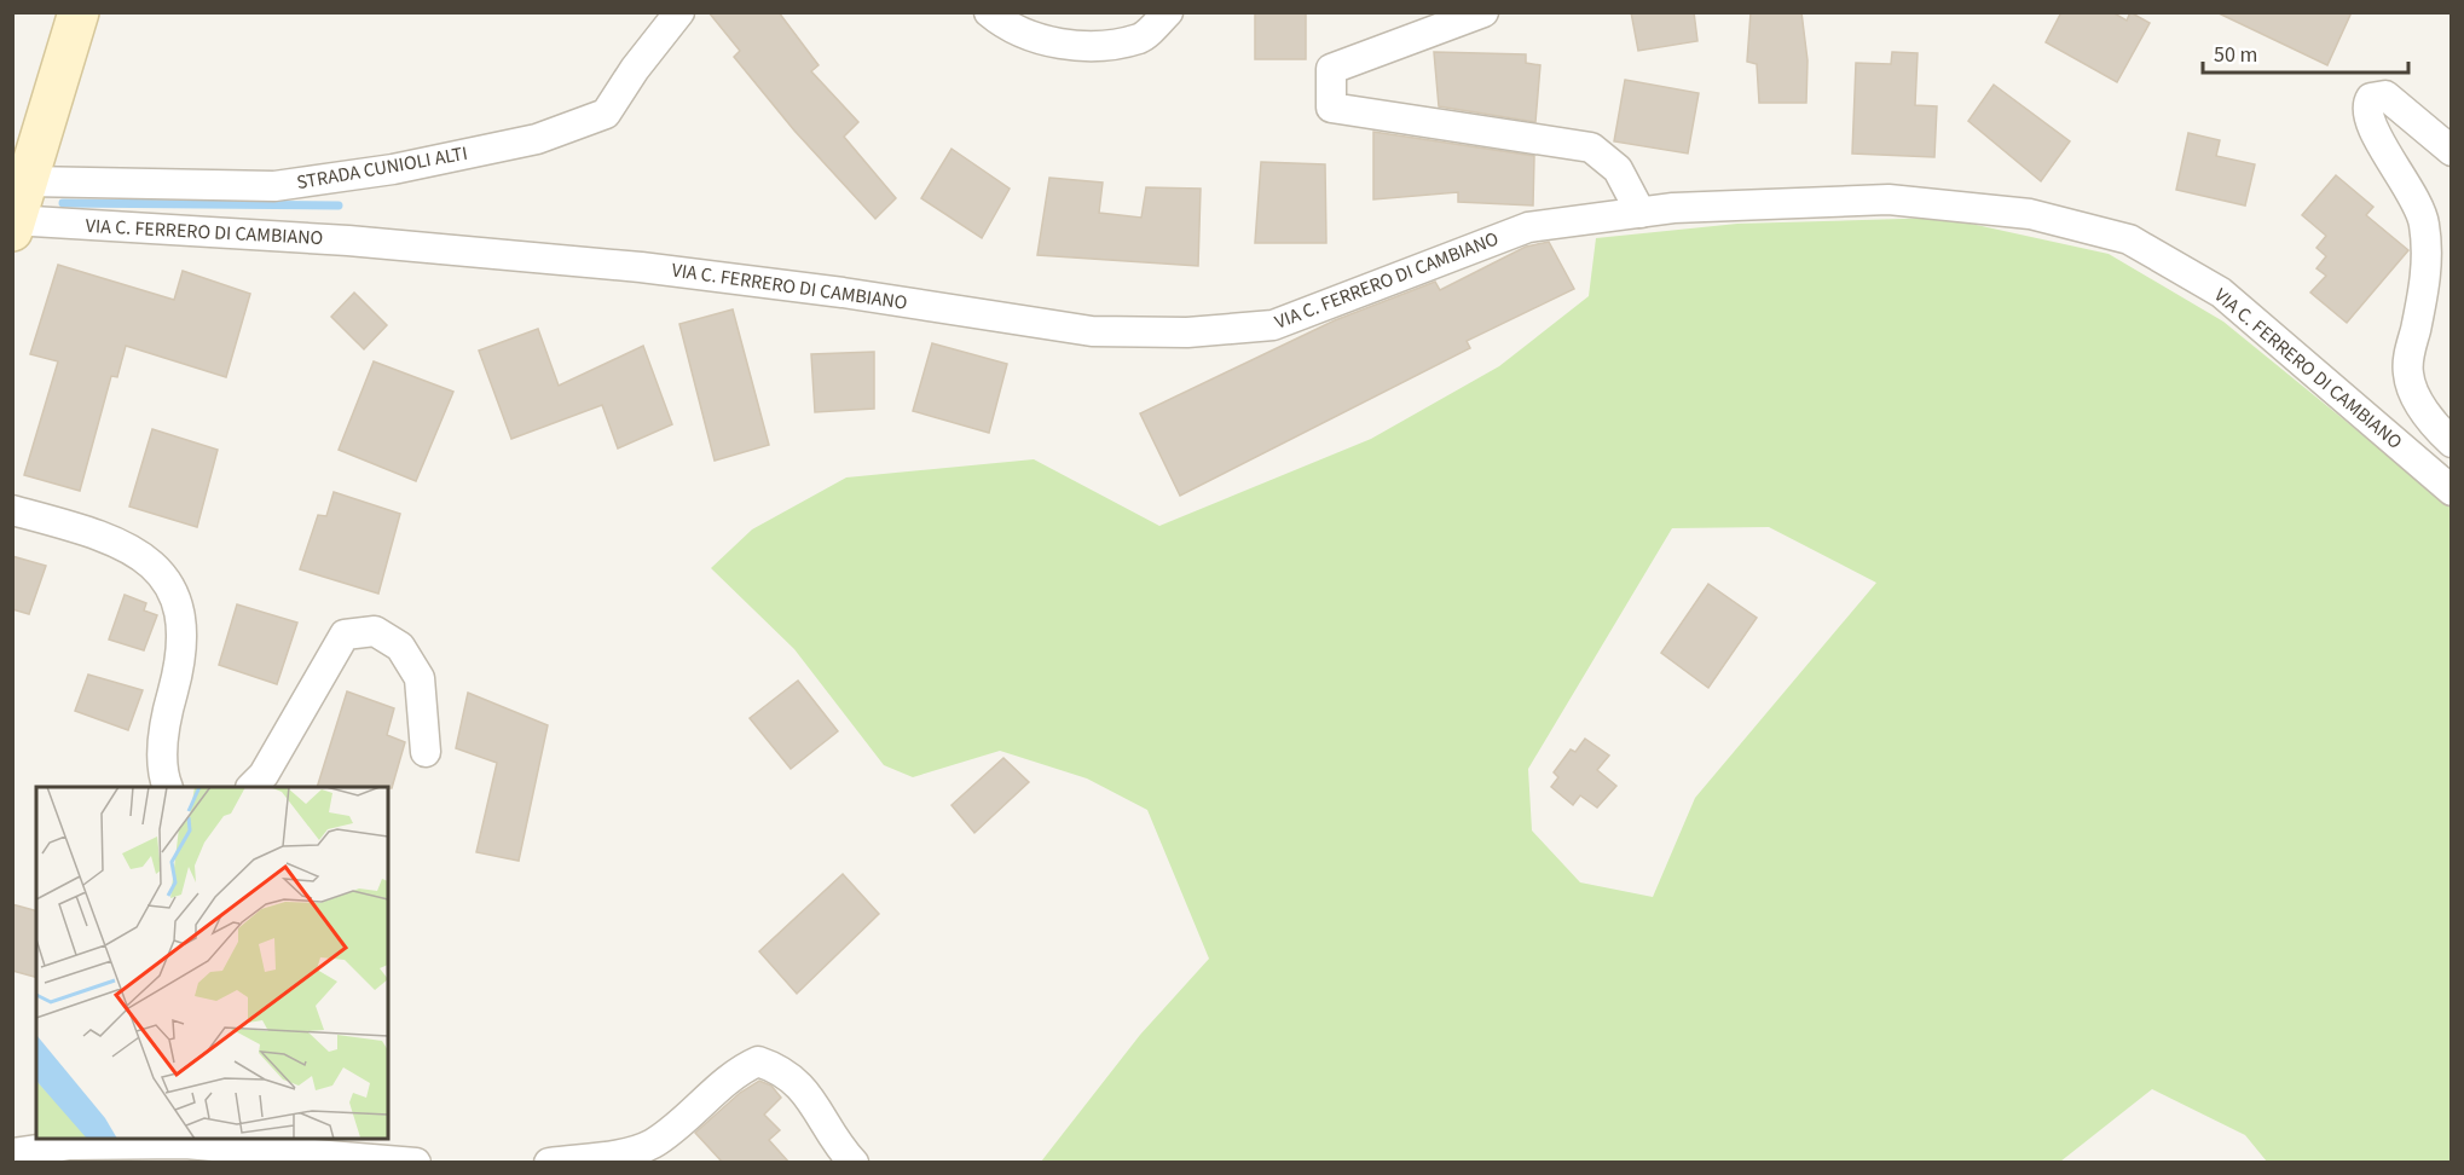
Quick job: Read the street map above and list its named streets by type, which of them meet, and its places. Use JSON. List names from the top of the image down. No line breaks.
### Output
{"streets":{"street":["STRADA CUNIOLI ALTI","VIA C. FERRERO DI CAMBIANO"]},"scale_bar":"50 m"}
